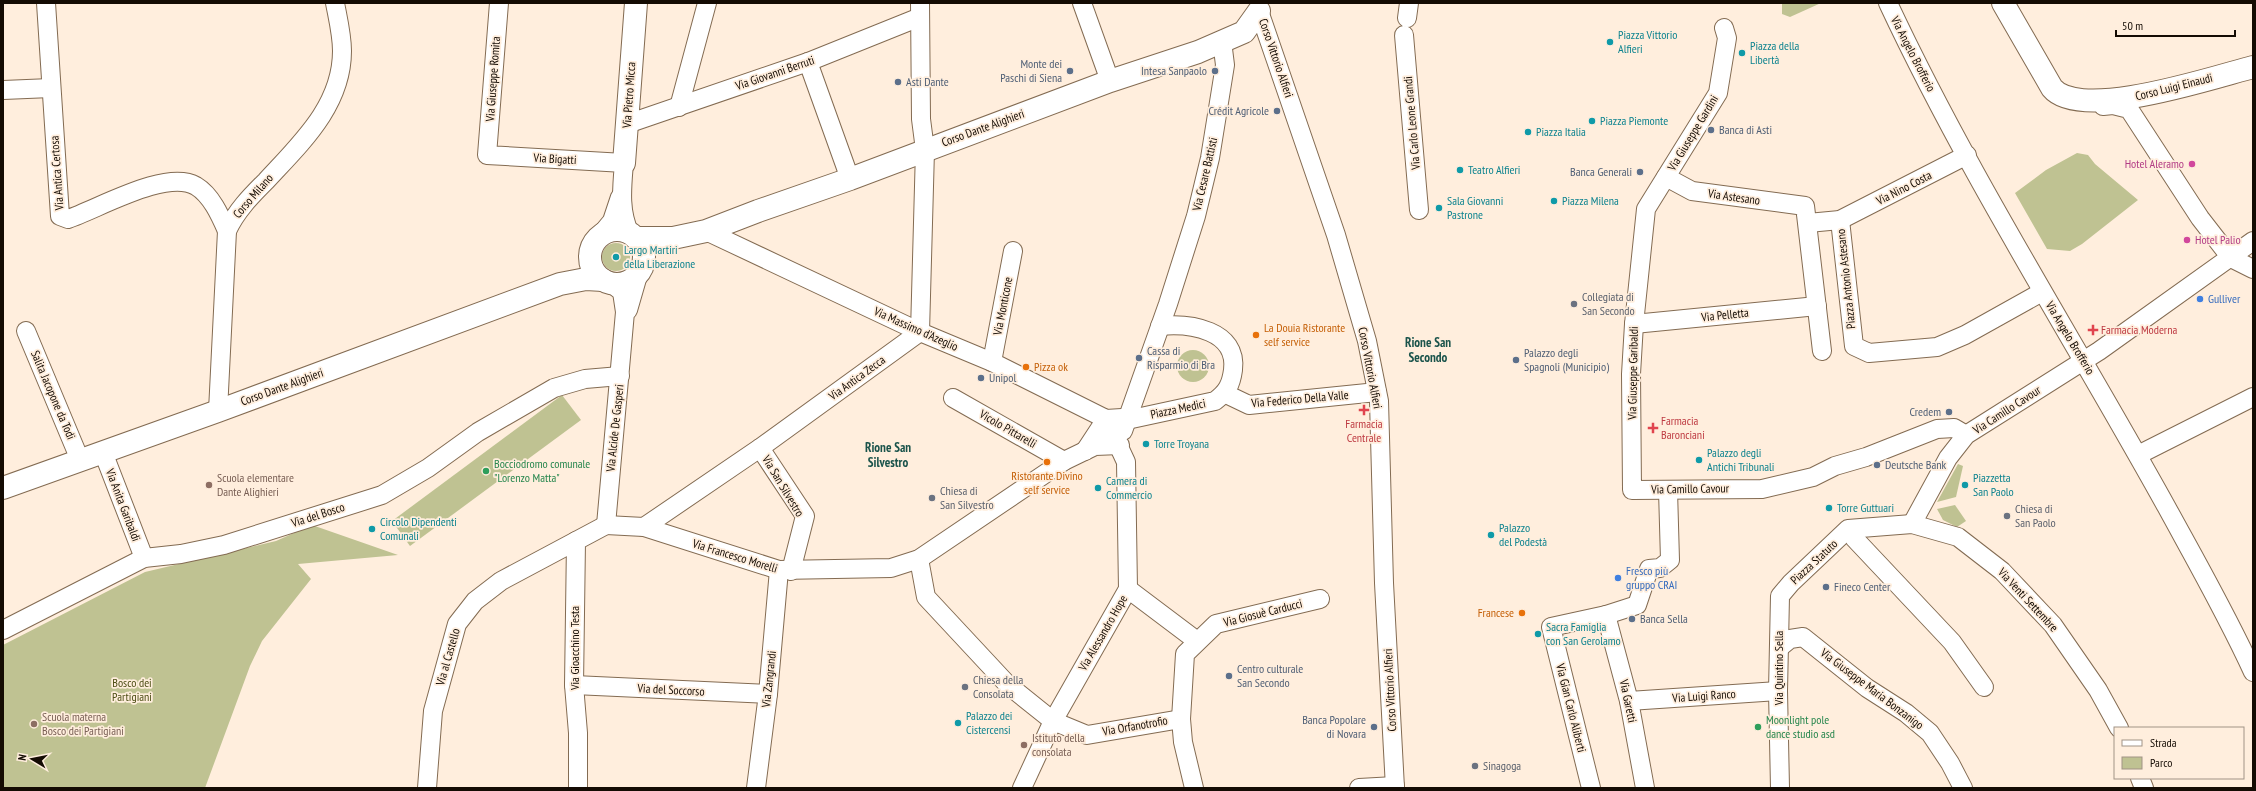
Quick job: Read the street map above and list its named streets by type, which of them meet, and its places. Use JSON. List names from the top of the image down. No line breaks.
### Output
{"streets":{"street":["Via Angelo Brofferio","Corso Vittorio Alfieri","Via Giovanni Berruti","Via Giuseppe Romita","Corso Luigi Einaudi","Via Pietro Micca","Via Carlo Leone Grandi","Corso Dante Alighieri","Via Giuseppe Gardini","Via Bigatti","Via Antica Certosa","Via Cesare Battisti","Via Nino Costa","Corso Milano","Via Astesano","Piazza Antonio Astesano","Via Monticone","Via Pelletta","Via Massimo d'Azeglio","Via Giuseppe Garibaldi","Via Antica Zecca","Salita Jacopone da Todi","Via Federico Della Valle","Piazza Medici","Via Camillo Cavour","Via Alcide De Gasperi","Vicolo Pittarelli","Via San Silvestro","Via Anita Garibaldi","Via del Bosco","Via Francesco Morelli","Piazza Statuto","Via Venti Settembre","Via Giosuè Carducci","Via Alessandro Hope","Via Gioacchino Testa","Via al Castello","Via Quintino Sella","Via Zangrandi","Via Giuseppe Maria Bonzanigo","Via del Soccorso","Via Luigi Ranco","Via Garetti","Via Gian Carlo Aliberti","Via Orfanotrofio"]},"crossings":[["Via Angelo Brofferio","Via Nino Costa"],["Via Angelo Brofferio","Piazza Antonio Astesano"],["Via Angelo Brofferio","Via Camillo Cavour"],["Corso Vittorio Alfieri","Corso Dante Alighieri"],["Corso Vittorio Alfieri","Via Federico Della Valle"],["Via Giovanni Berruti","Via Pietro Micca"],["Via Giuseppe Romita","Via Bigatti"],["Via Pietro Micca","Corso Dante Alighieri"],["Via Pietro Micca","Via Bigatti"],["Via Pietro Micca","Via Alcide De Gasperi"],["Corso Dante Alighieri","Via Cesare Battisti"],["Corso Dante Alighieri","Corso Milano"],["Corso Dante Alighieri","Via Massimo d'Azeglio"],["Corso Dante Alighieri","Salita Jacopone da Todi"],["Corso Dante Alighieri","Via Alcide De Gasperi"],["Corso Dante Alighieri","Via Anita Garibaldi"],["Via Giuseppe Gardini","Via Astesano"],["Via Giuseppe Gardini","Via Giuseppe Garibaldi"],["Via Antica Certosa","Corso Milano"],["Via Cesare Battisti","Piazza Medici"],["Via Nino Costa","Piazza Antonio Astesano"],["Via Astesano","Piazza Antonio Astesano"],["Via Monticone","Via Massimo d'Azeglio"],["Via Pelletta","Via Giuseppe Garibaldi"],["Via Massimo d'Azeglio","Via Antica Zecca"],["Via Massimo d'Azeglio","Piazza Medici"],["Via Massimo d'Azeglio","Via Alessandro Hope"],["Via Giuseppe Garibaldi","Via Camillo Cavour"],["Via Antica Zecca","Via San Silvestro"],["Via Antica Zecca","Via Francesco Morelli"],["Via Federico Della Valle","Piazza Medici"],["Via Alcide De Gasperi","Via del Bosco"],["Via Alcide De Gasperi","Via Francesco Morelli"],["Vicolo Pittarelli","Via Francesco Morelli"],["Via San Silvestro","Via Francesco Morelli"],["Via San Silvestro","Via Zangrandi"],["Via Anita Garibaldi","Via del Bosco"],["Via Francesco Morelli","Via Zangrandi"],["Via Francesco Morelli","Via Orfanotrofio"],["Piazza Statuto","Via Venti Settembre"],["Piazza Statuto","Via Quintino Sella"],["Via Giosuè Carducci","Via Orfanotrofio"],["Via Alessandro Hope","Via Orfanotrofio"],["Via Gioacchino Testa","Via al Castello"],["Via Gioacchino Testa","Via del Soccorso"],["Via Quintino Sella","Via Giuseppe Maria Bonzanigo"],["Via Quintino Sella","Via Luigi Ranco"],["Via Zangrandi","Via del Soccorso"],["Via Luigi Ranco","Via Garetti"],["Via Garetti","Via Gian Carlo Aliberti"]],"districts":["Rione San Secondo","Rione San Silvestro"],"parks":["Bosco dei Partigiani"],"places":{"other":["Piazza Vittorio Alfieri","Piazza della Libertà","Monte dei Paschi di Siena","Intesa Sanpaolo","Asti Dante","Crédit Agricole","Piazza Piemonte","Banca di Asti","Piazza Italia","Hotel Aleramo","Teatro Alfieri","Banca Generali","Piazza Milena","Sala Giovanni Pastrone","Hotel Palio","Largo Martiri della Liberazione","Gulliver","Collegiata di San Secondo","La Douia Ristorante self service","Cassa di Risparmio di Bra","Palazzo degli Spagnoli (Municipio)","Pizza ok","Unipol","Credem","Torre Troyana","Palazzo degli Antichi Tribunali","Ristorante Divino self service","Deutsche Bank","Bocciodromo comunale \"Lorenzo Matta\"","Scuola elementare Dante Alighieri","Piazzetta San Paolo","Camera di Commercio","Chiesa di San Silvestro","Torre Guttuari","Chiesa di San Paolo","Circolo Dipendenti Comunali","Palazzo del Podestà","Fresco più gruppo CRAI","Fineco Center","Francese","Banca Sella","Sacra Famiglia con San Gerolamo","Centro culturale San Secondo","Chiesa della Consolata","Palazzo dei Cistercensi","Scuola materna Bosco dei Partigiani","Banca Popolare di Novara","Moonlight pole dance studio asd","Istituto della consolata","Sinagoga"],"health":["Farmacia Moderna","Farmacia Centrale","Farmacia Baronciani"]},"legend":["Strada","Parco"],"scale_bar":"50 m","north":"left"}
